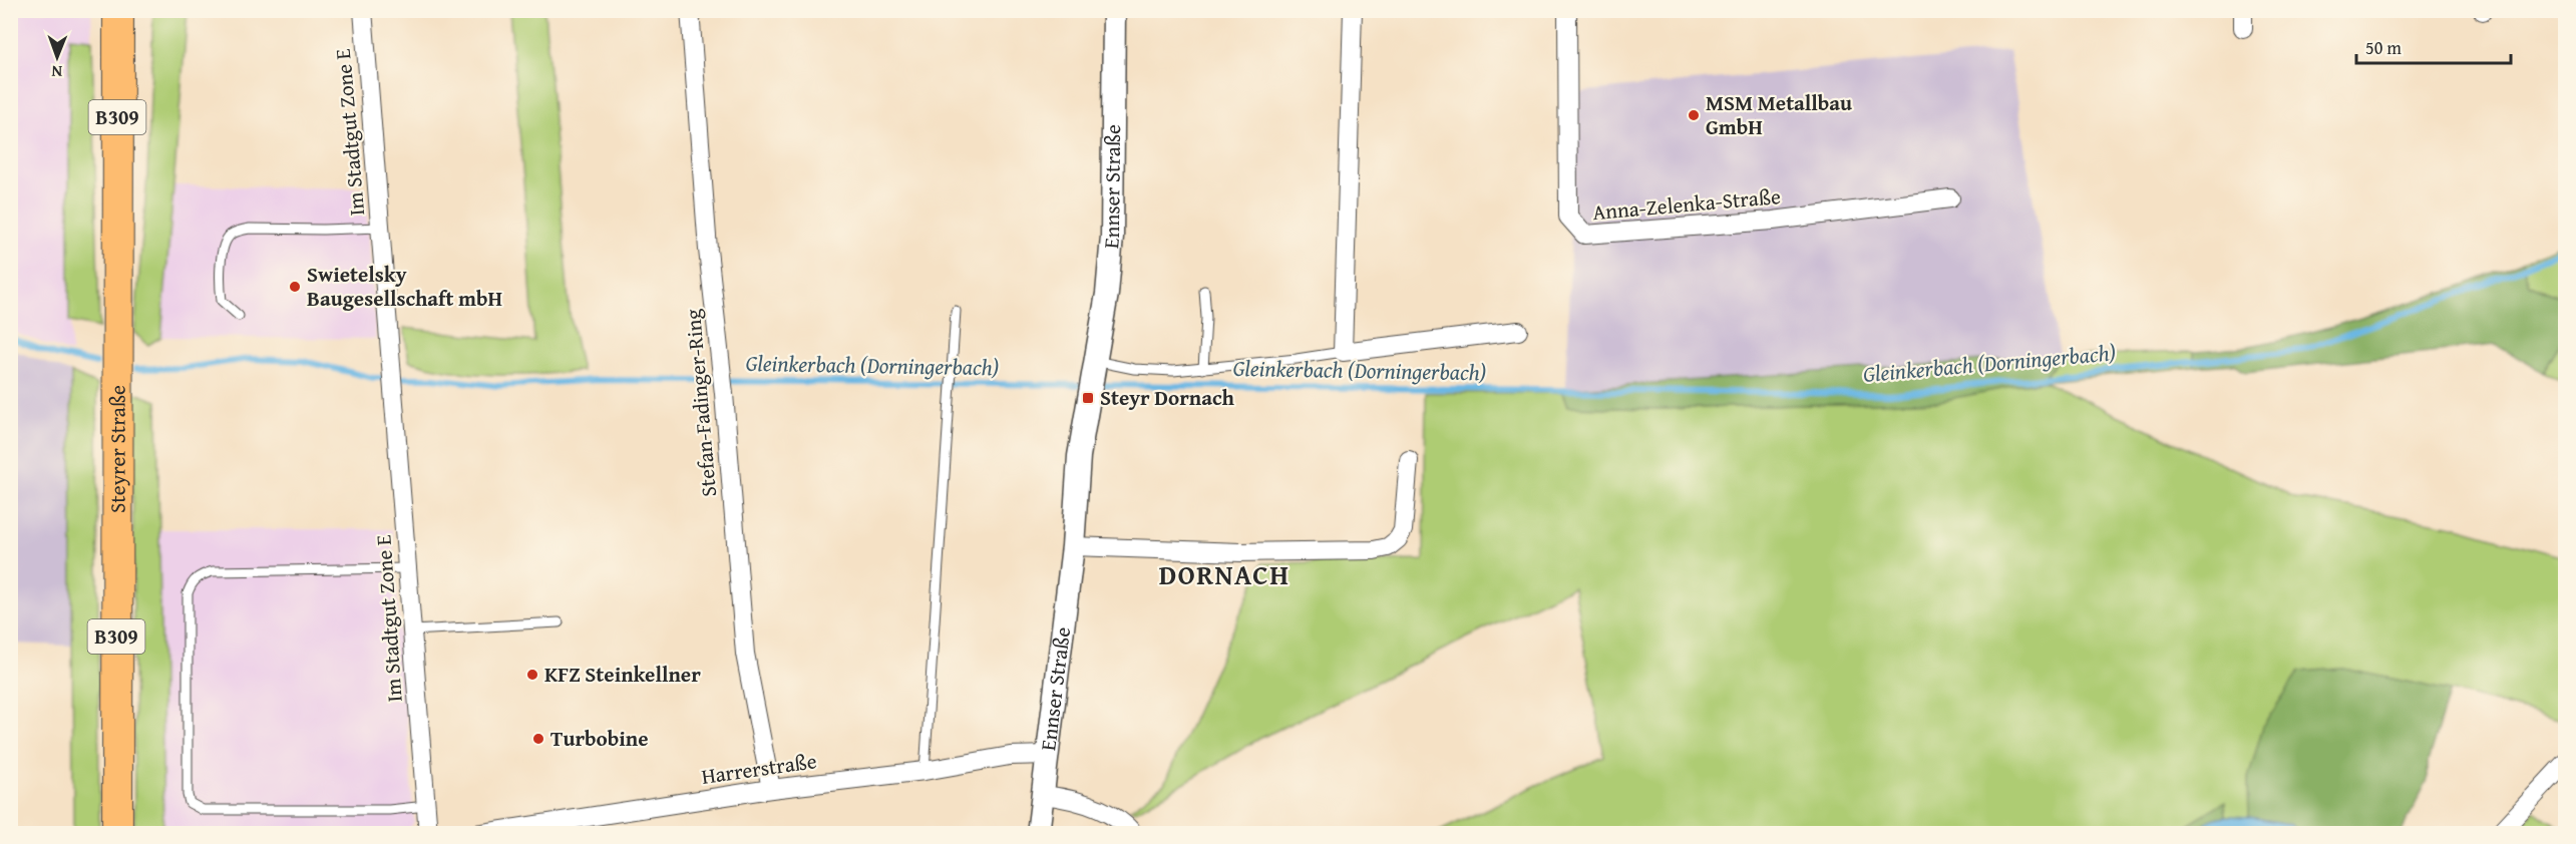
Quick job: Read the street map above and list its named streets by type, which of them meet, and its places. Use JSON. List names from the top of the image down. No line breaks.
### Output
{"streets":{"highway":["B309","Steyrer Straße"],"street":["Im Stadtgut Zone E","Ennser Straße","Anna-Zelenka-Straße","Stefan-Fadinger-Ring","Harrerstraße"]},"crossings":[["B309","Steyrer Straße"],["Ennser Straße","Harrerstraße"],["Stefan-Fadinger-Ring","Harrerstraße"]],"districts":["DORNACH"],"water":["Gleinkerbach (Dorningerbach)"],"places":{"other":["MSM Metallbau GmbH","Swietelsky Baugesellschaft mbH","KFZ Steinkellner","Turbobine"],"transit":["Steyr Dornach"]},"scale_bar":"50 m","north":"bottom"}
